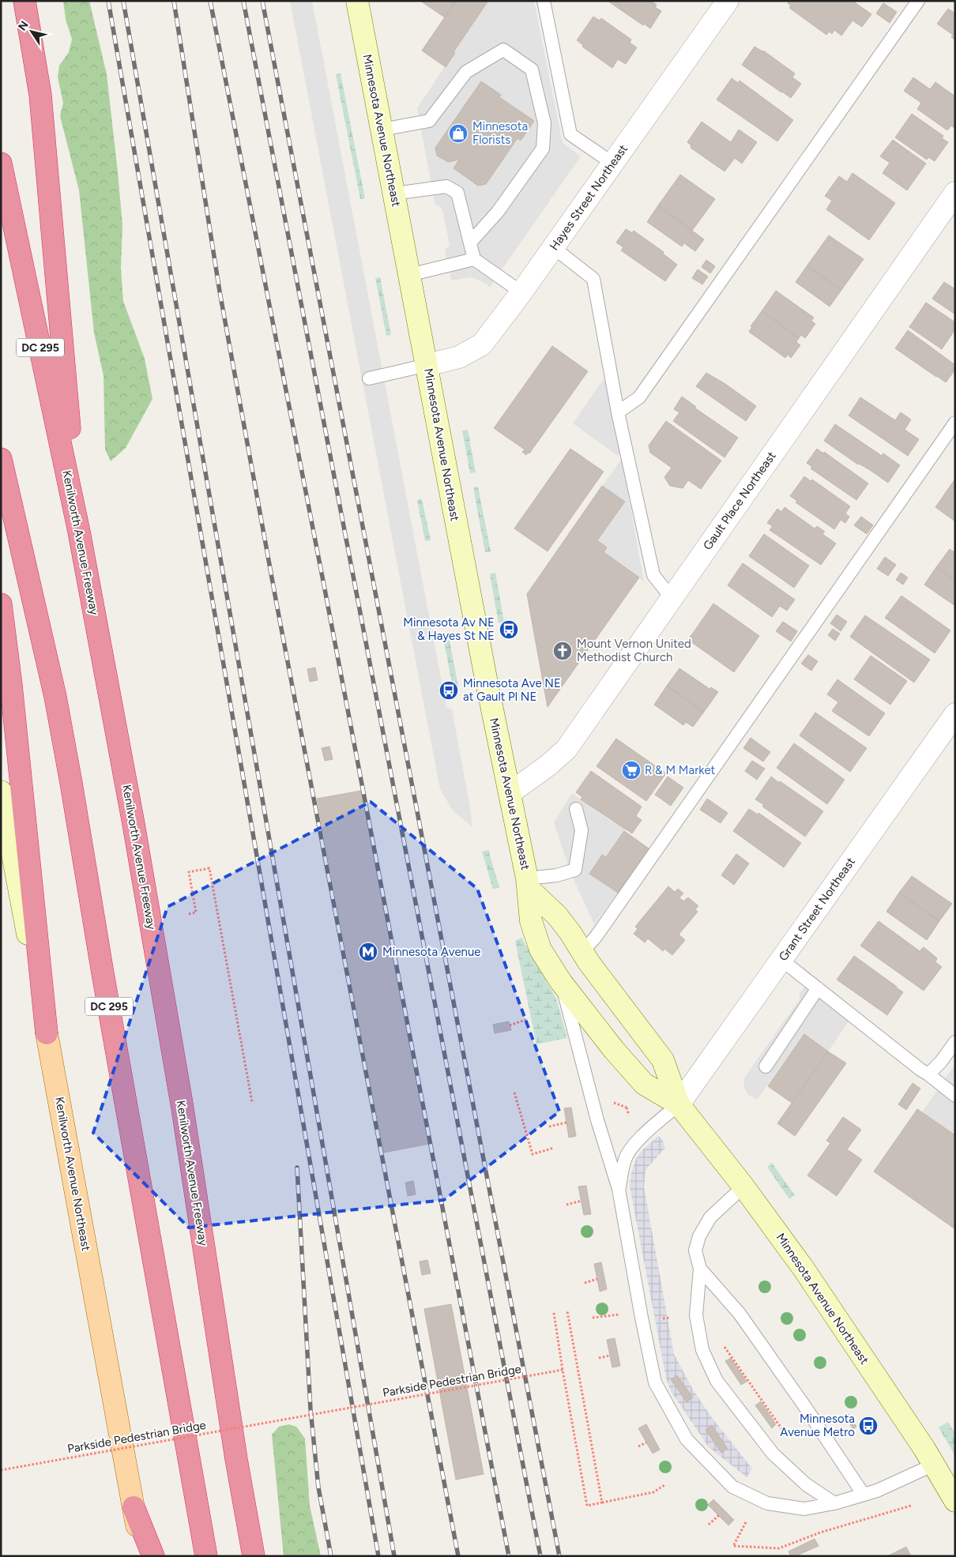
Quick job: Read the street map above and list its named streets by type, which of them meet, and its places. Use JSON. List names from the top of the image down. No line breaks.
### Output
{"streets":{"highway":["DC 295","Kenilworth Avenue Freeway"],"main road":["Minnesota Avenue Northeast","Kenilworth Avenue Northeast"],"street":["Hayes Street Northeast","Gault Place Northeast","Grant Street Northeast"],"path":["Parkside Pedestrian Bridge"]},"crossings":[["Minnesota Avenue Northeast","Hayes Street Northeast"],["Minnesota Avenue Northeast","Gault Place Northeast"],["Minnesota Avenue Northeast","Grant Street Northeast"]],"places":{"shop":["Minnesota Florists"],"bus stop":["Minnesota Av NE & Hayes St NE","Minnesota Ave NE at Gault Pl NE","Minnesota Avenue Metro"],"church":["Mount Vernon United Methodist Church"],"supermarket":["R & M Market"],"metro station":["Minnesota Avenue"]},"north":"top left"}
